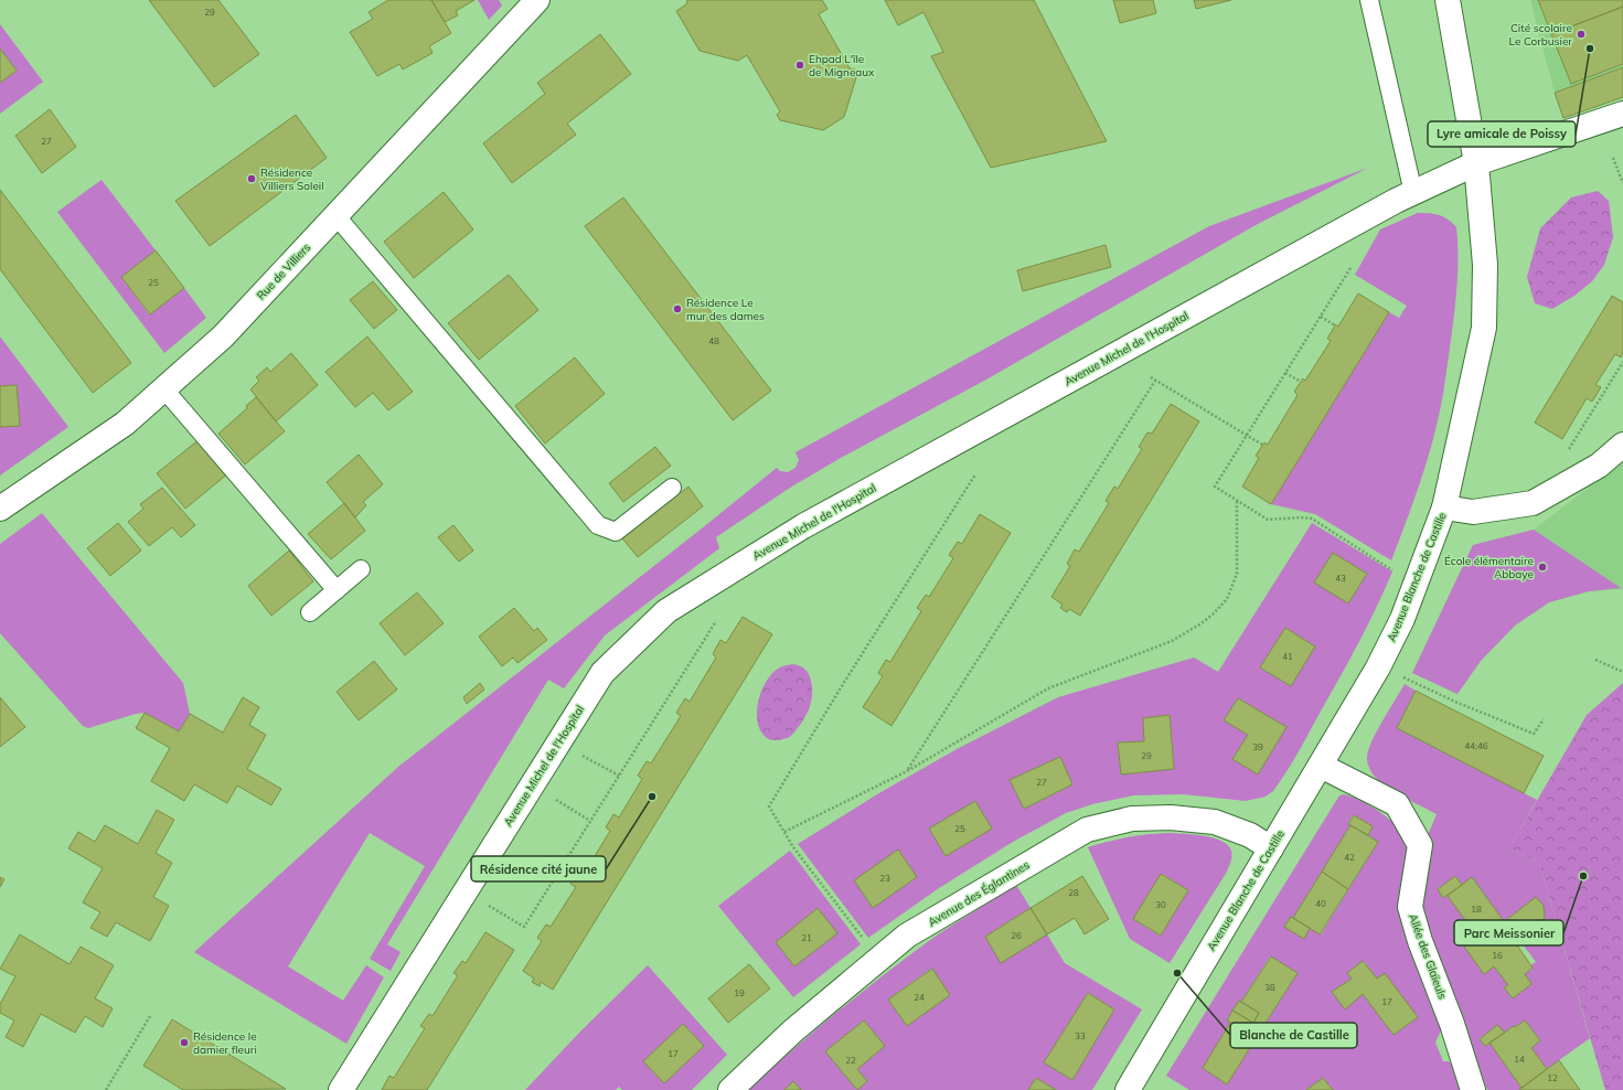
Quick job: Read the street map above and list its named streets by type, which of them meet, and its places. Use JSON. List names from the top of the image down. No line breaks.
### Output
{"streets":{"street":["Rue de Villiers","Avenue Michel de l'Hospital","Avenue Blanche de Castille","Avenue des Églantines","Allée des Glaïeuls"]},"crossings":[["Avenue Michel de l'Hospital","Avenue Blanche de Castille"],["Avenue Blanche de Castille","Avenue des Églantines"],["Avenue Blanche de Castille","Allée des Glaïeuls"]],"places":["Cité scolaire Le Corbusier","Lyre amicale de Poissy","Ehpad L'île de Migneaux","Résidence Villiers Soleil","Résidence Le mur des dames","École élémentaire Abbaye","Résidence cité jaune","Parc Meissonier","Blanche de Castille","Résidence le damier fleuri"],"house_numbers":["29","27","25","48","43","41","44;46","39","29","27","25","42","23","28","40","30","18","26","21","16","38","19","24","17","33","17","14","22","12"]}
